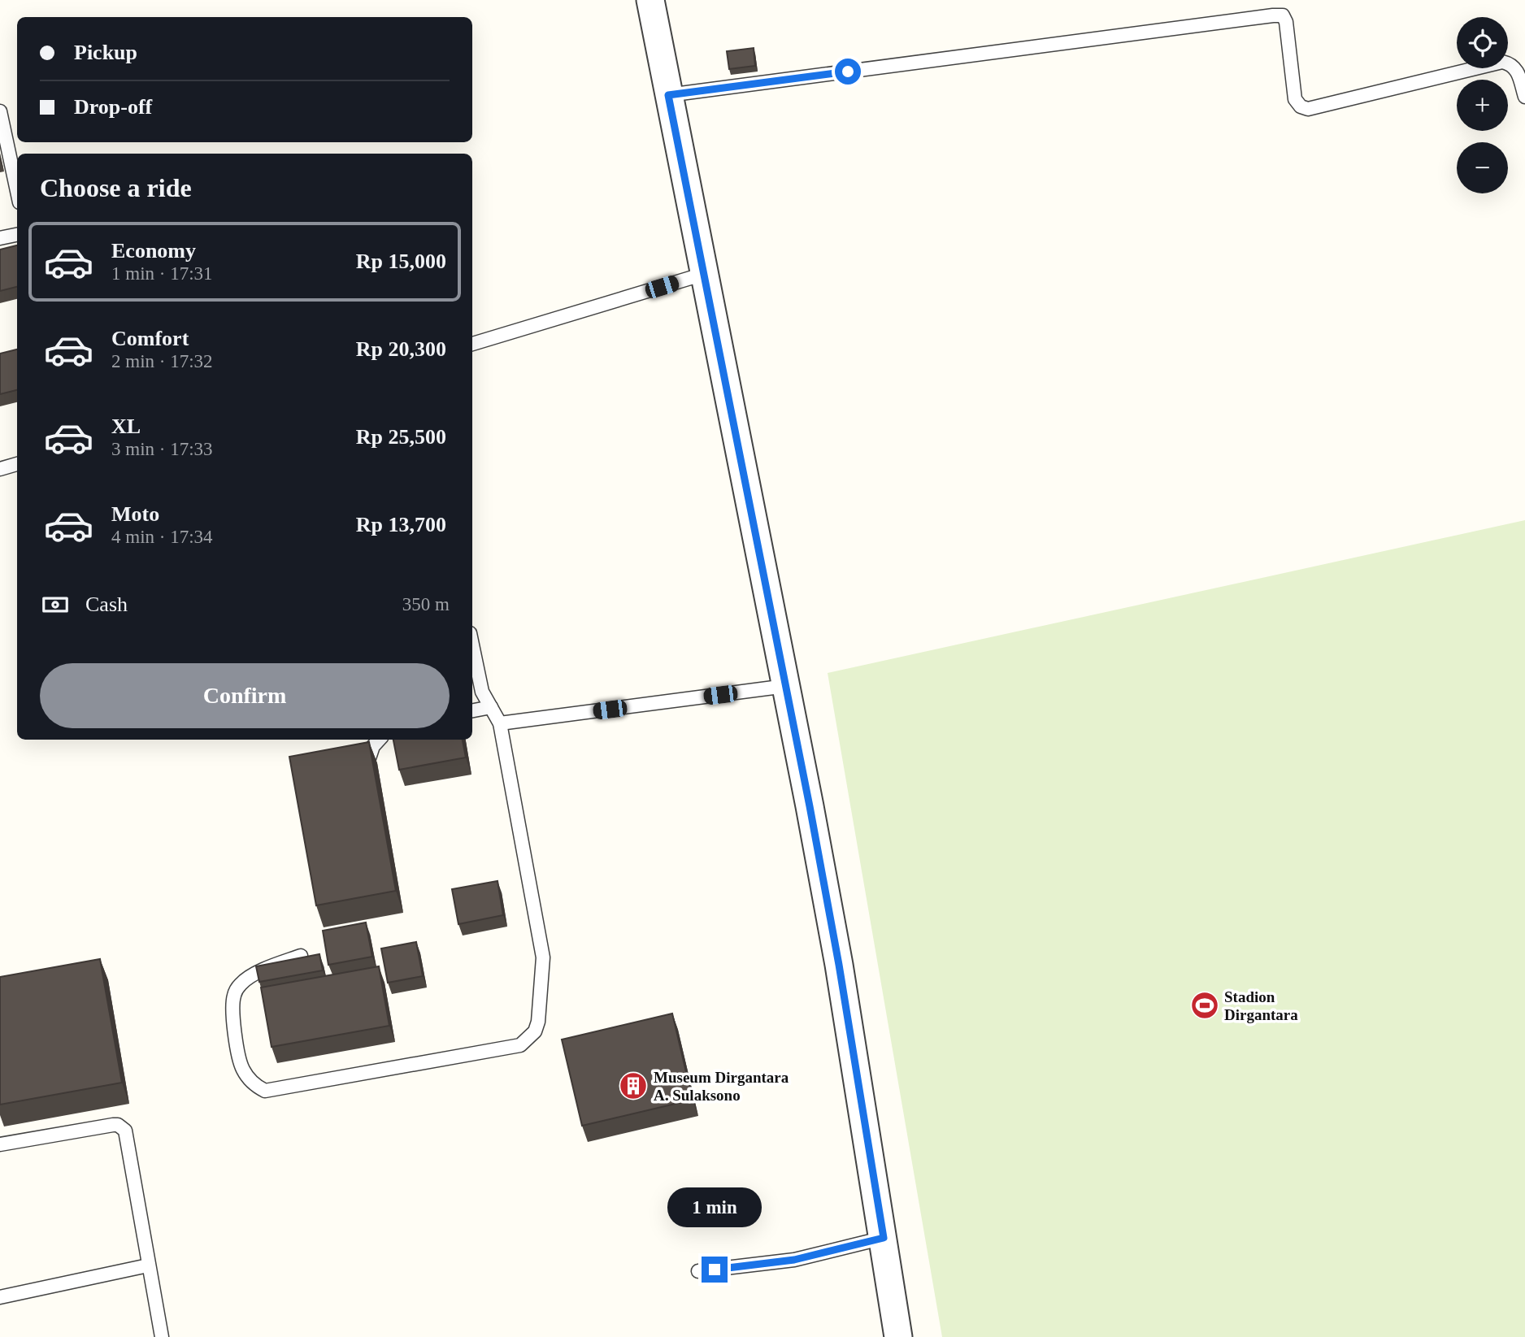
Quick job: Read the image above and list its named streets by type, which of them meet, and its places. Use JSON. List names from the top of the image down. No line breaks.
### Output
{"places":{"sports":["Stadion Dirgantara"],"building":["Museum Dirgantara A. Sulaksono"]},"page":{"map_buttons":["+","−"],"banner":["Pickup","Drop-off"],"heading":"Choose a ride","list":[{"name":"Economy","note":"1 min · 17:31","value":"Rp 15,000"},{"name":"Comfort","note":"2 min · 17:32","value":"Rp 20,300"},{"name":"XL","note":"3 min · 17:33","value":"Rp 25,500"},{"name":"Moto","note":"4 min · 17:34","value":"Rp 13,700"}],"pay":["Cash","350 m"],"buttons":"Confirm","bubble":"1 min"}}
